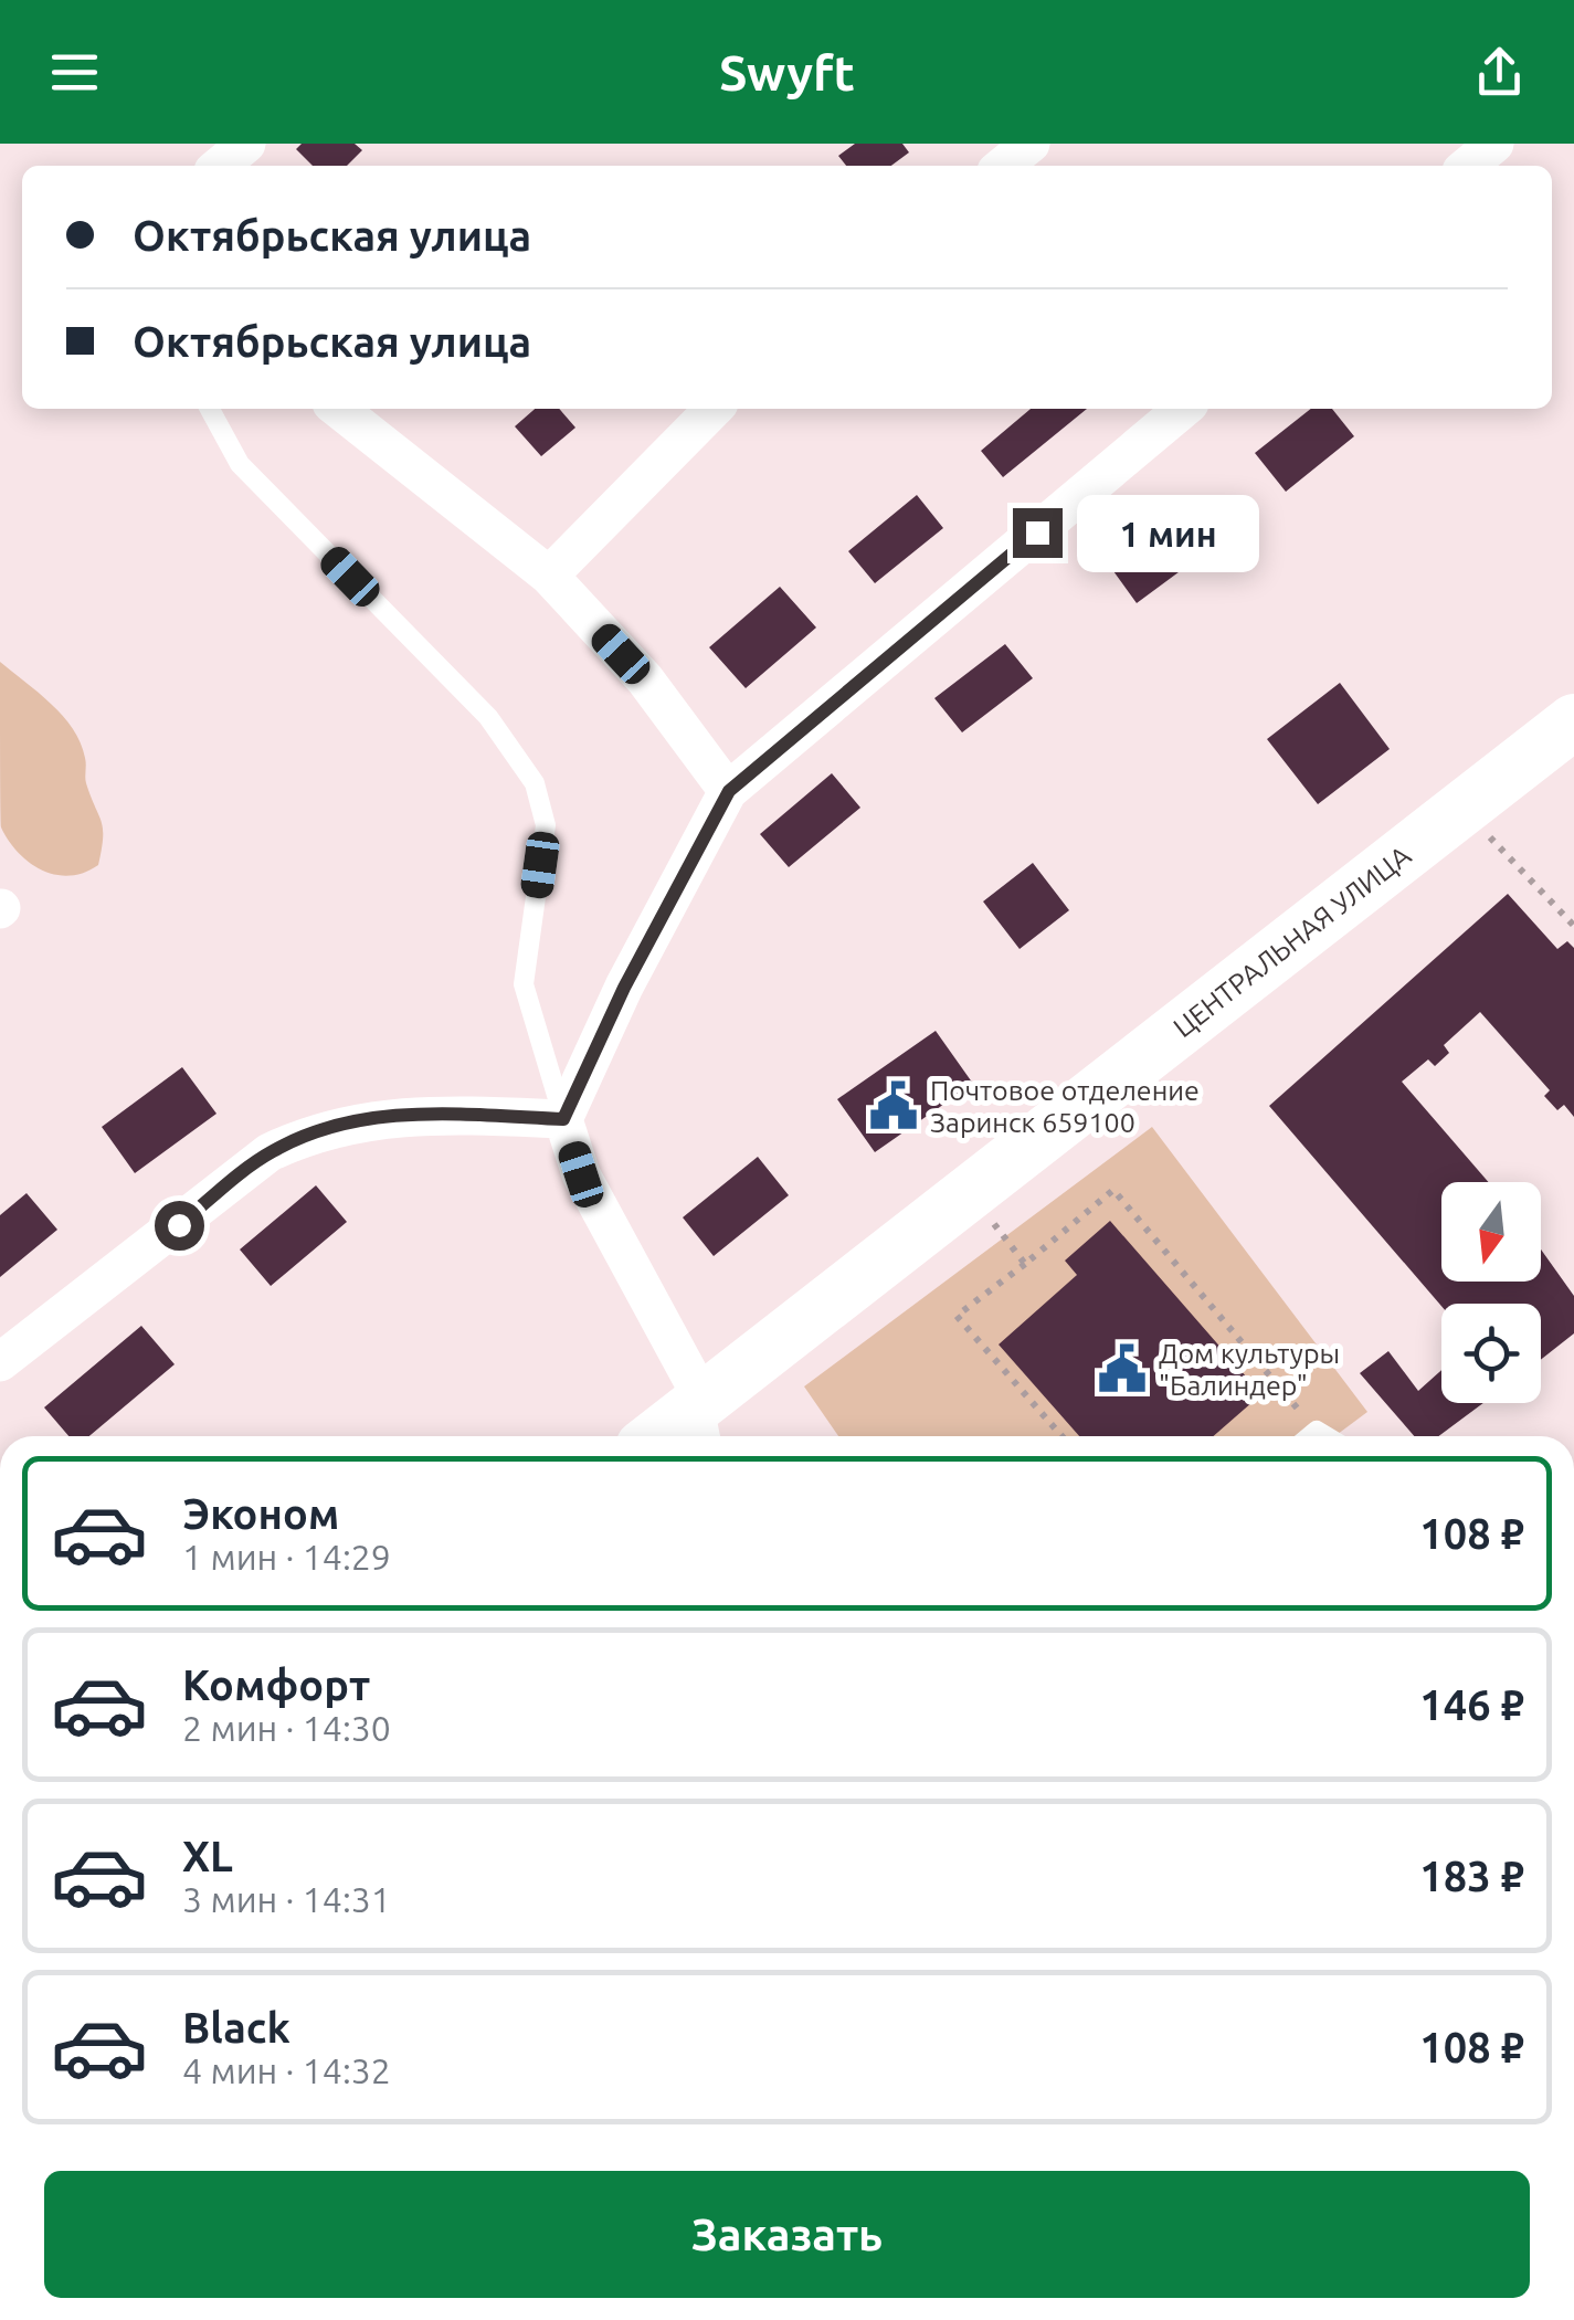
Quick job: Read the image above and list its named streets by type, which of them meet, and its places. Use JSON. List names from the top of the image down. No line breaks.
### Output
{"streets":{"street":["ЦЕНТРАЛЬНАЯ УЛИЦА"]},"places":{"public building":["Почтовое отделение Заринск 659100","Дом культуры \"Балиндер\""]},"north":"bottom","page":{"header":"Swyft","banner":["Октябрьская улица","Октябрьская улица"],"bubble":"1 мин","list":[{"name":"Эконом","note":"1 мин · 14:29","value":"108 ₽"},{"name":"Комфорт","note":"2 мин · 14:30","value":"146 ₽"},{"name":"XL","note":"3 мин · 14:31","value":"183 ₽"},{"name":"Black","note":"4 мин · 14:32","value":"108 ₽"}],"buttons":"Заказать"}}
